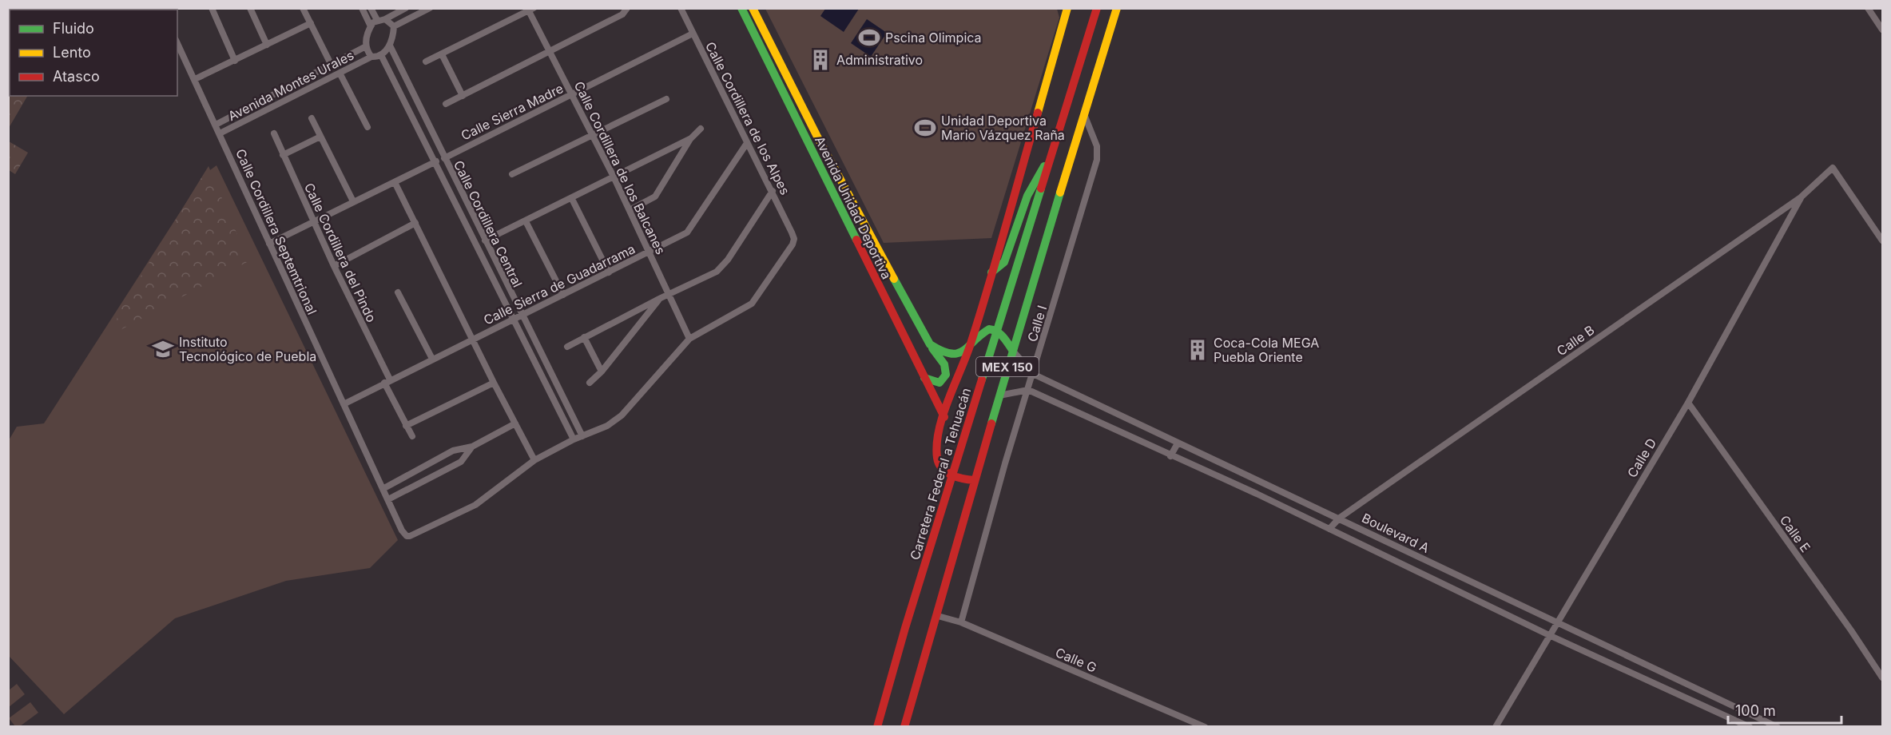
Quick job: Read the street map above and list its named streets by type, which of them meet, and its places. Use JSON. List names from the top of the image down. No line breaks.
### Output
{"streets":{"main road":["Avenida Unidad Deportiva","MEX 150","Carretera Federal a Tehuacán"],"street":["Avenida Montes Urales","Calle Sierra Madre","Calle Cordillera de los Alpes","Calle Cordillera de los Balcanes","Calle Cordillera Central","Calle Cordillera Septemtrional","Calle Cordillera del Pindo","Calle Sierra de Guadarrama","Calle I","Calle B","Calle D","Boulevard A","Calle E","Calle G"]},"crossings":[["Avenida Montes Urales","Calle Cordillera Central"],["Avenida Montes Urales","Calle Cordillera Septemtrional"],["Calle Sierra Madre","Calle Cordillera de los Alpes"],["Calle Sierra Madre","Calle Cordillera de los Balcanes"],["Calle Sierra Madre","Calle Cordillera Central"],["Calle Cordillera de los Alpes","Calle Cordillera de los Balcanes"],["Calle Cordillera de los Alpes","Calle Sierra de Guadarrama"],["Calle Cordillera de los Balcanes","Calle Sierra de Guadarrama"],["Calle Cordillera Central","Calle Sierra de Guadarrama"],["Calle Cordillera Septemtrional","Calle Sierra de Guadarrama"],["Calle Cordillera del Pindo","Calle Sierra de Guadarrama"],["Calle I","MEX 150"],["Calle I","Boulevard A"],["Calle I","Calle G"],["Calle B","Calle D"],["Calle B","Boulevard A"],["MEX 150","Boulevard A"],["MEX 150","Calle G"],["Calle D","Boulevard A"],["Calle D","Calle E"]],"places":{"sports":["Pscina Olimpica","Unidad Deportiva Mario Vázquez Raña"],"building":["Administrativo","Coca-Cola MEGA Puebla Oriente"],"school or university":["Instituto Tecnológico de Puebla"]},"legend":["Fluido","Lento","Atasco"],"scale_bar":"100 m"}
